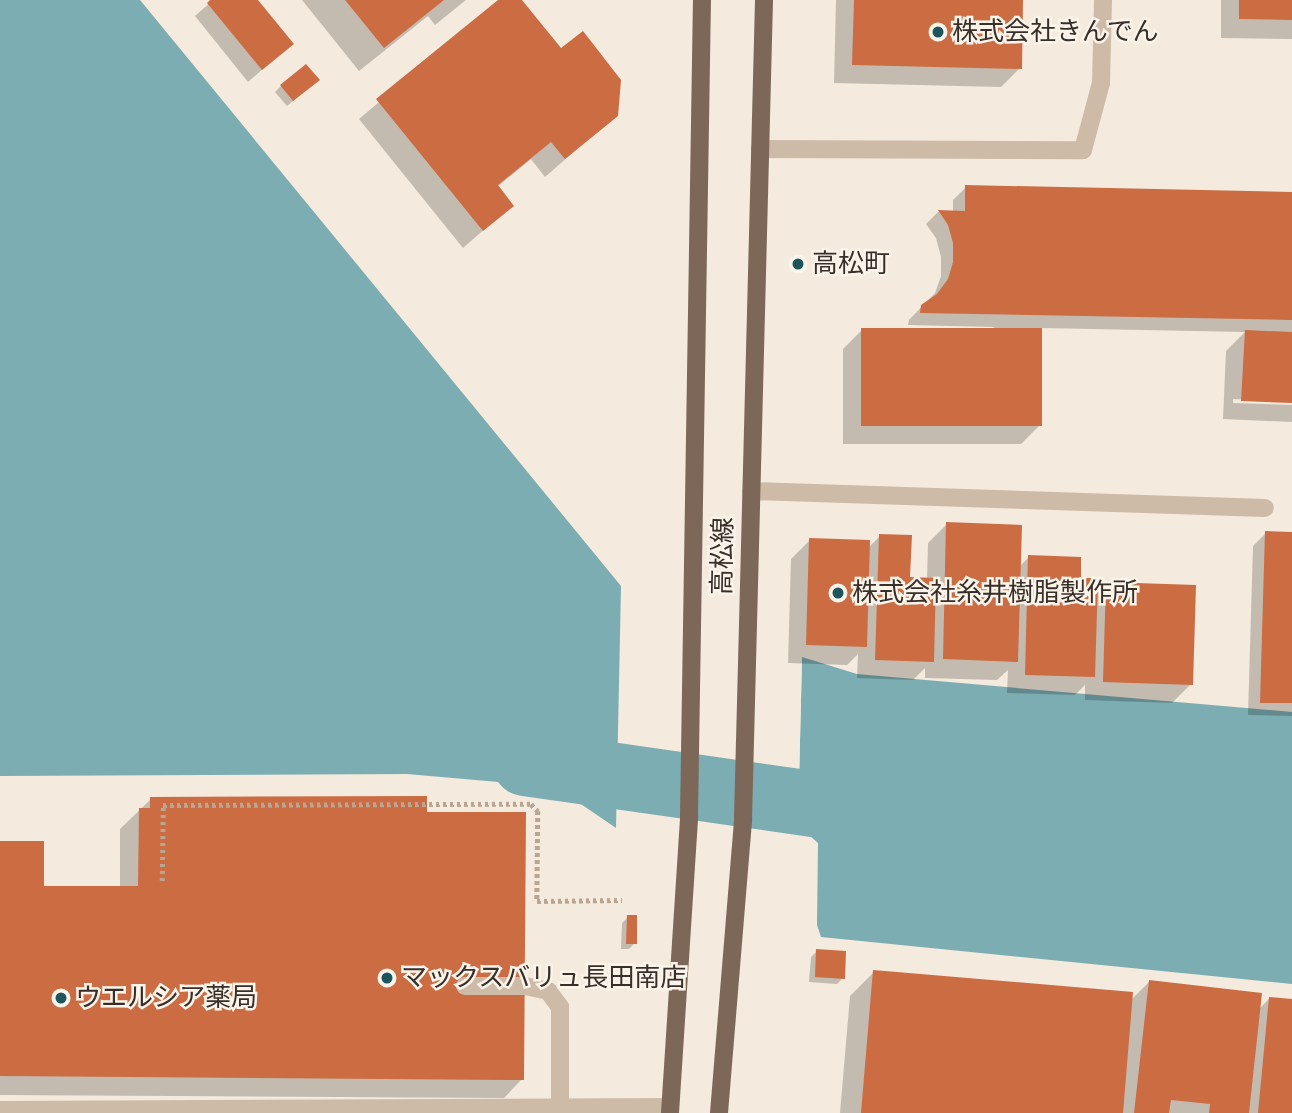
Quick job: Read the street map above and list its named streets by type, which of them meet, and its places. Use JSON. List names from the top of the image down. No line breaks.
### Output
{"streets":{"main road":["高松線"]},"places":["株式会社きんでん","高松町","株式会社糸井樹脂製作所","マックスバリュ長田南店","ウエルシア薬局"]}
